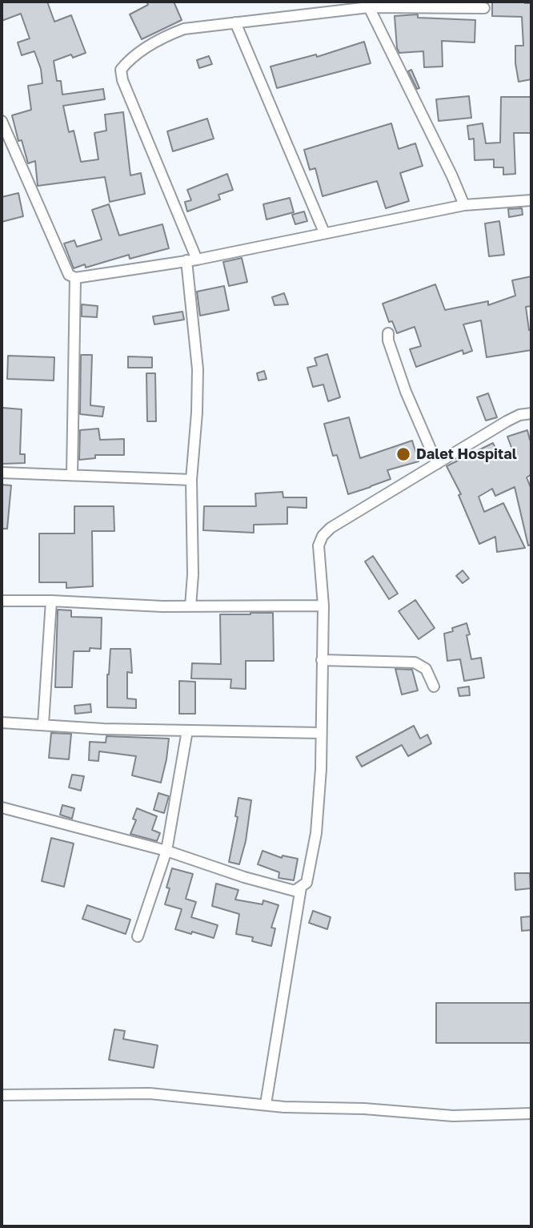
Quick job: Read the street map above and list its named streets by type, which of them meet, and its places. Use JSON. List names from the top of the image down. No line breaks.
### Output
{"places":["Dalet Hospital"]}
